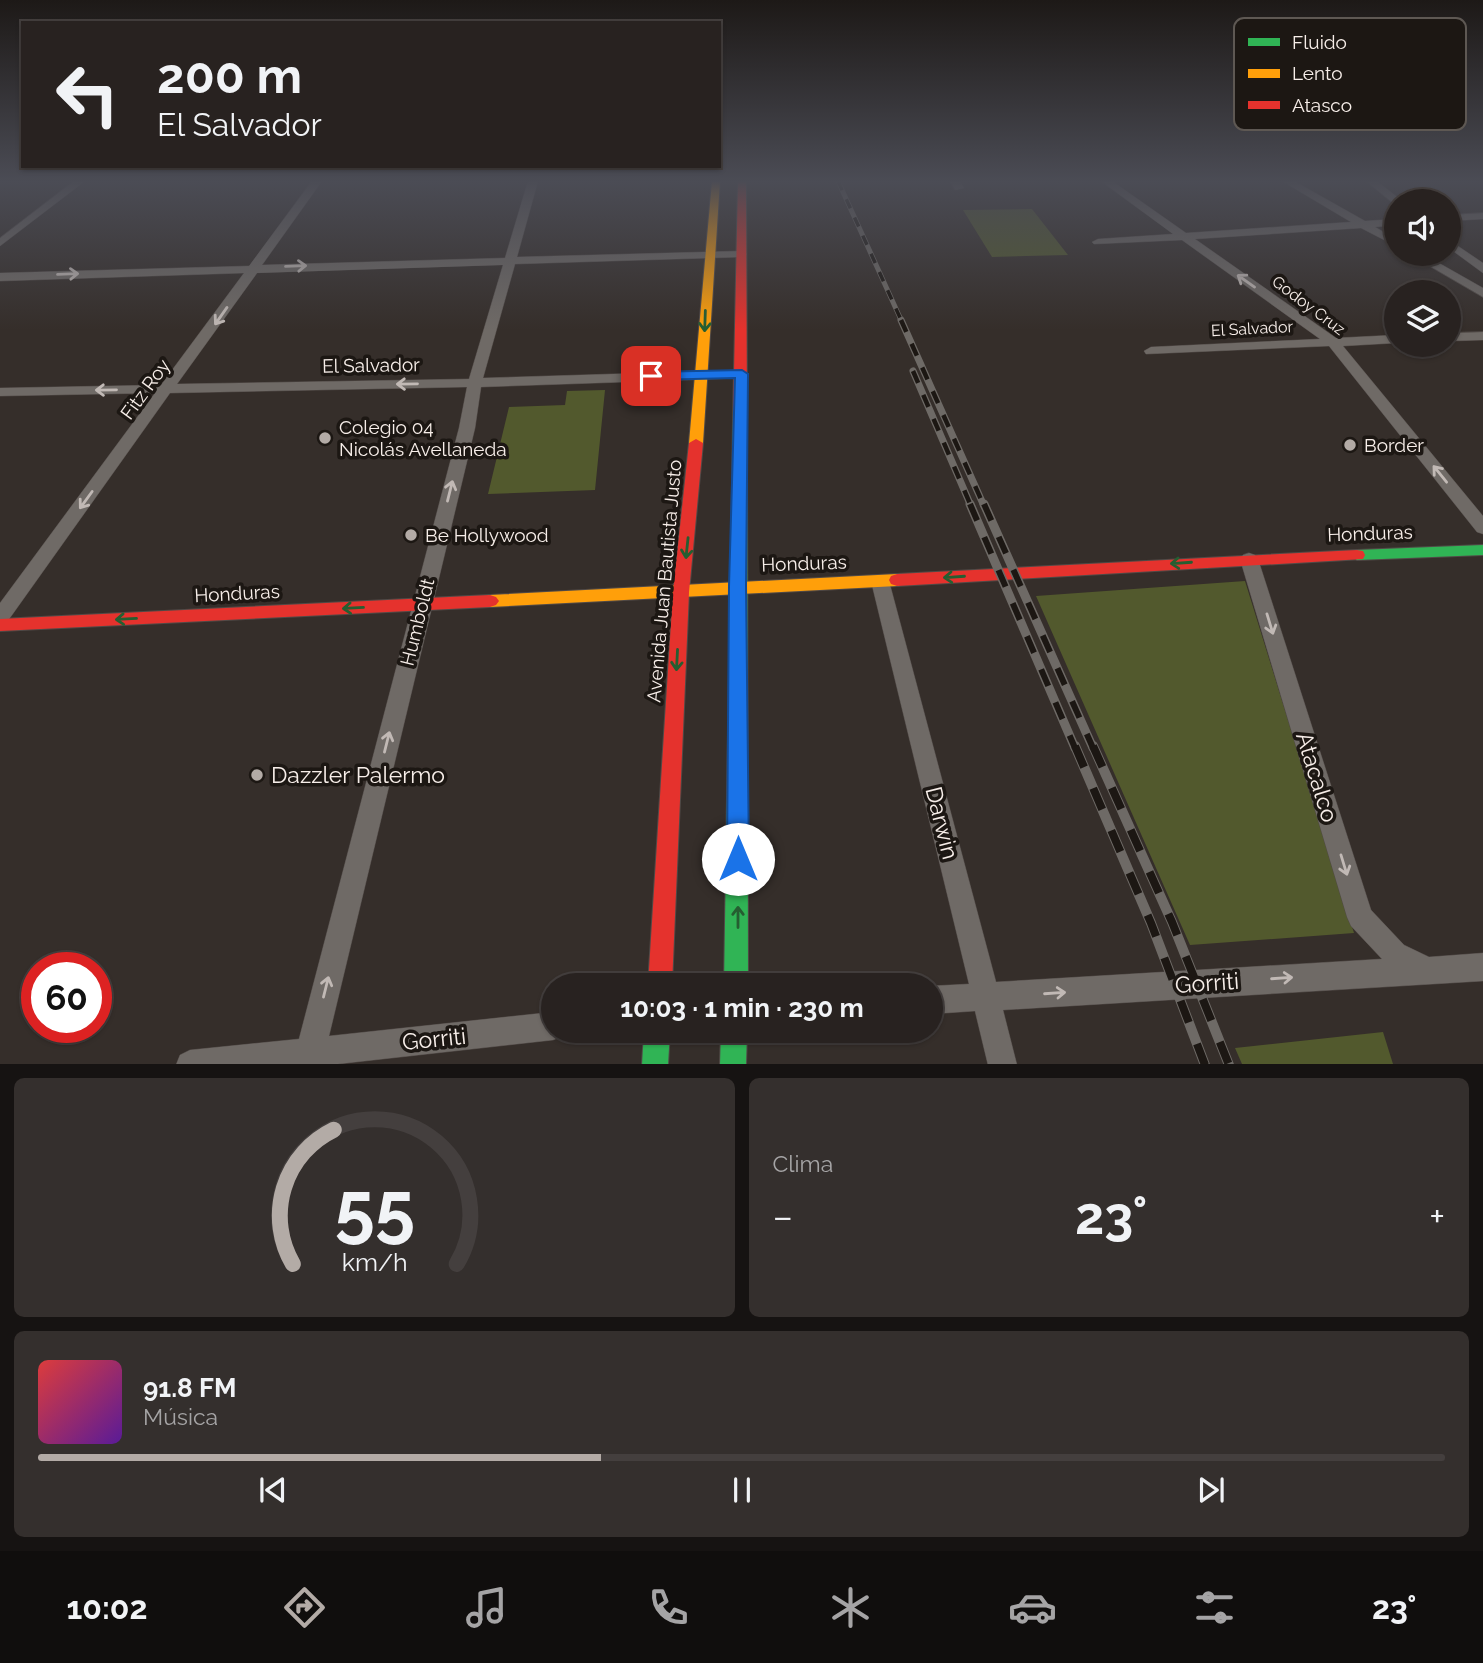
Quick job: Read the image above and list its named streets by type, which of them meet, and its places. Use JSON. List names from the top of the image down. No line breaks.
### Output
{"streets":{"main road":["Honduras","Avenida Juan Bautista Justo"],"street":["Godoy Cruz","El Salvador","Fitz Roy","Humboldt","Atacalco","Darwin","Gorriti"]},"crossings":[["Godoy Cruz","El Salvador"],["El Salvador","Fitz Roy"],["El Salvador","Avenida Juan Bautista Justo"],["El Salvador","Humboldt"],["Honduras","Avenida Juan Bautista Justo"],["Honduras","Humboldt"],["Honduras","Atacalco"],["Honduras","Darwin"],["Humboldt","Gorriti"],["Atacalco","Gorriti"],["Darwin","Gorriti"]],"one_way":["Godoy Cruz","Fitz Roy","Honduras","Humboldt","Atacalco","Gorriti"],"places":["Colegio 04 Nicolás Avellaneda","Border","Be Hollywood","Dazzler Palermo"],"legend":["Fluido","Lento","Atasco"],"page":{"turn":["200 m","El Salvador"],"limit":"60","trip":"10:03 · 1 min · 230 m","tile":"Clima","heat":["−","23°","+"],"song":["91.8 FM","Música"],"tabs":["10:02","23°"],"gauge":["55","km/h"]}}
